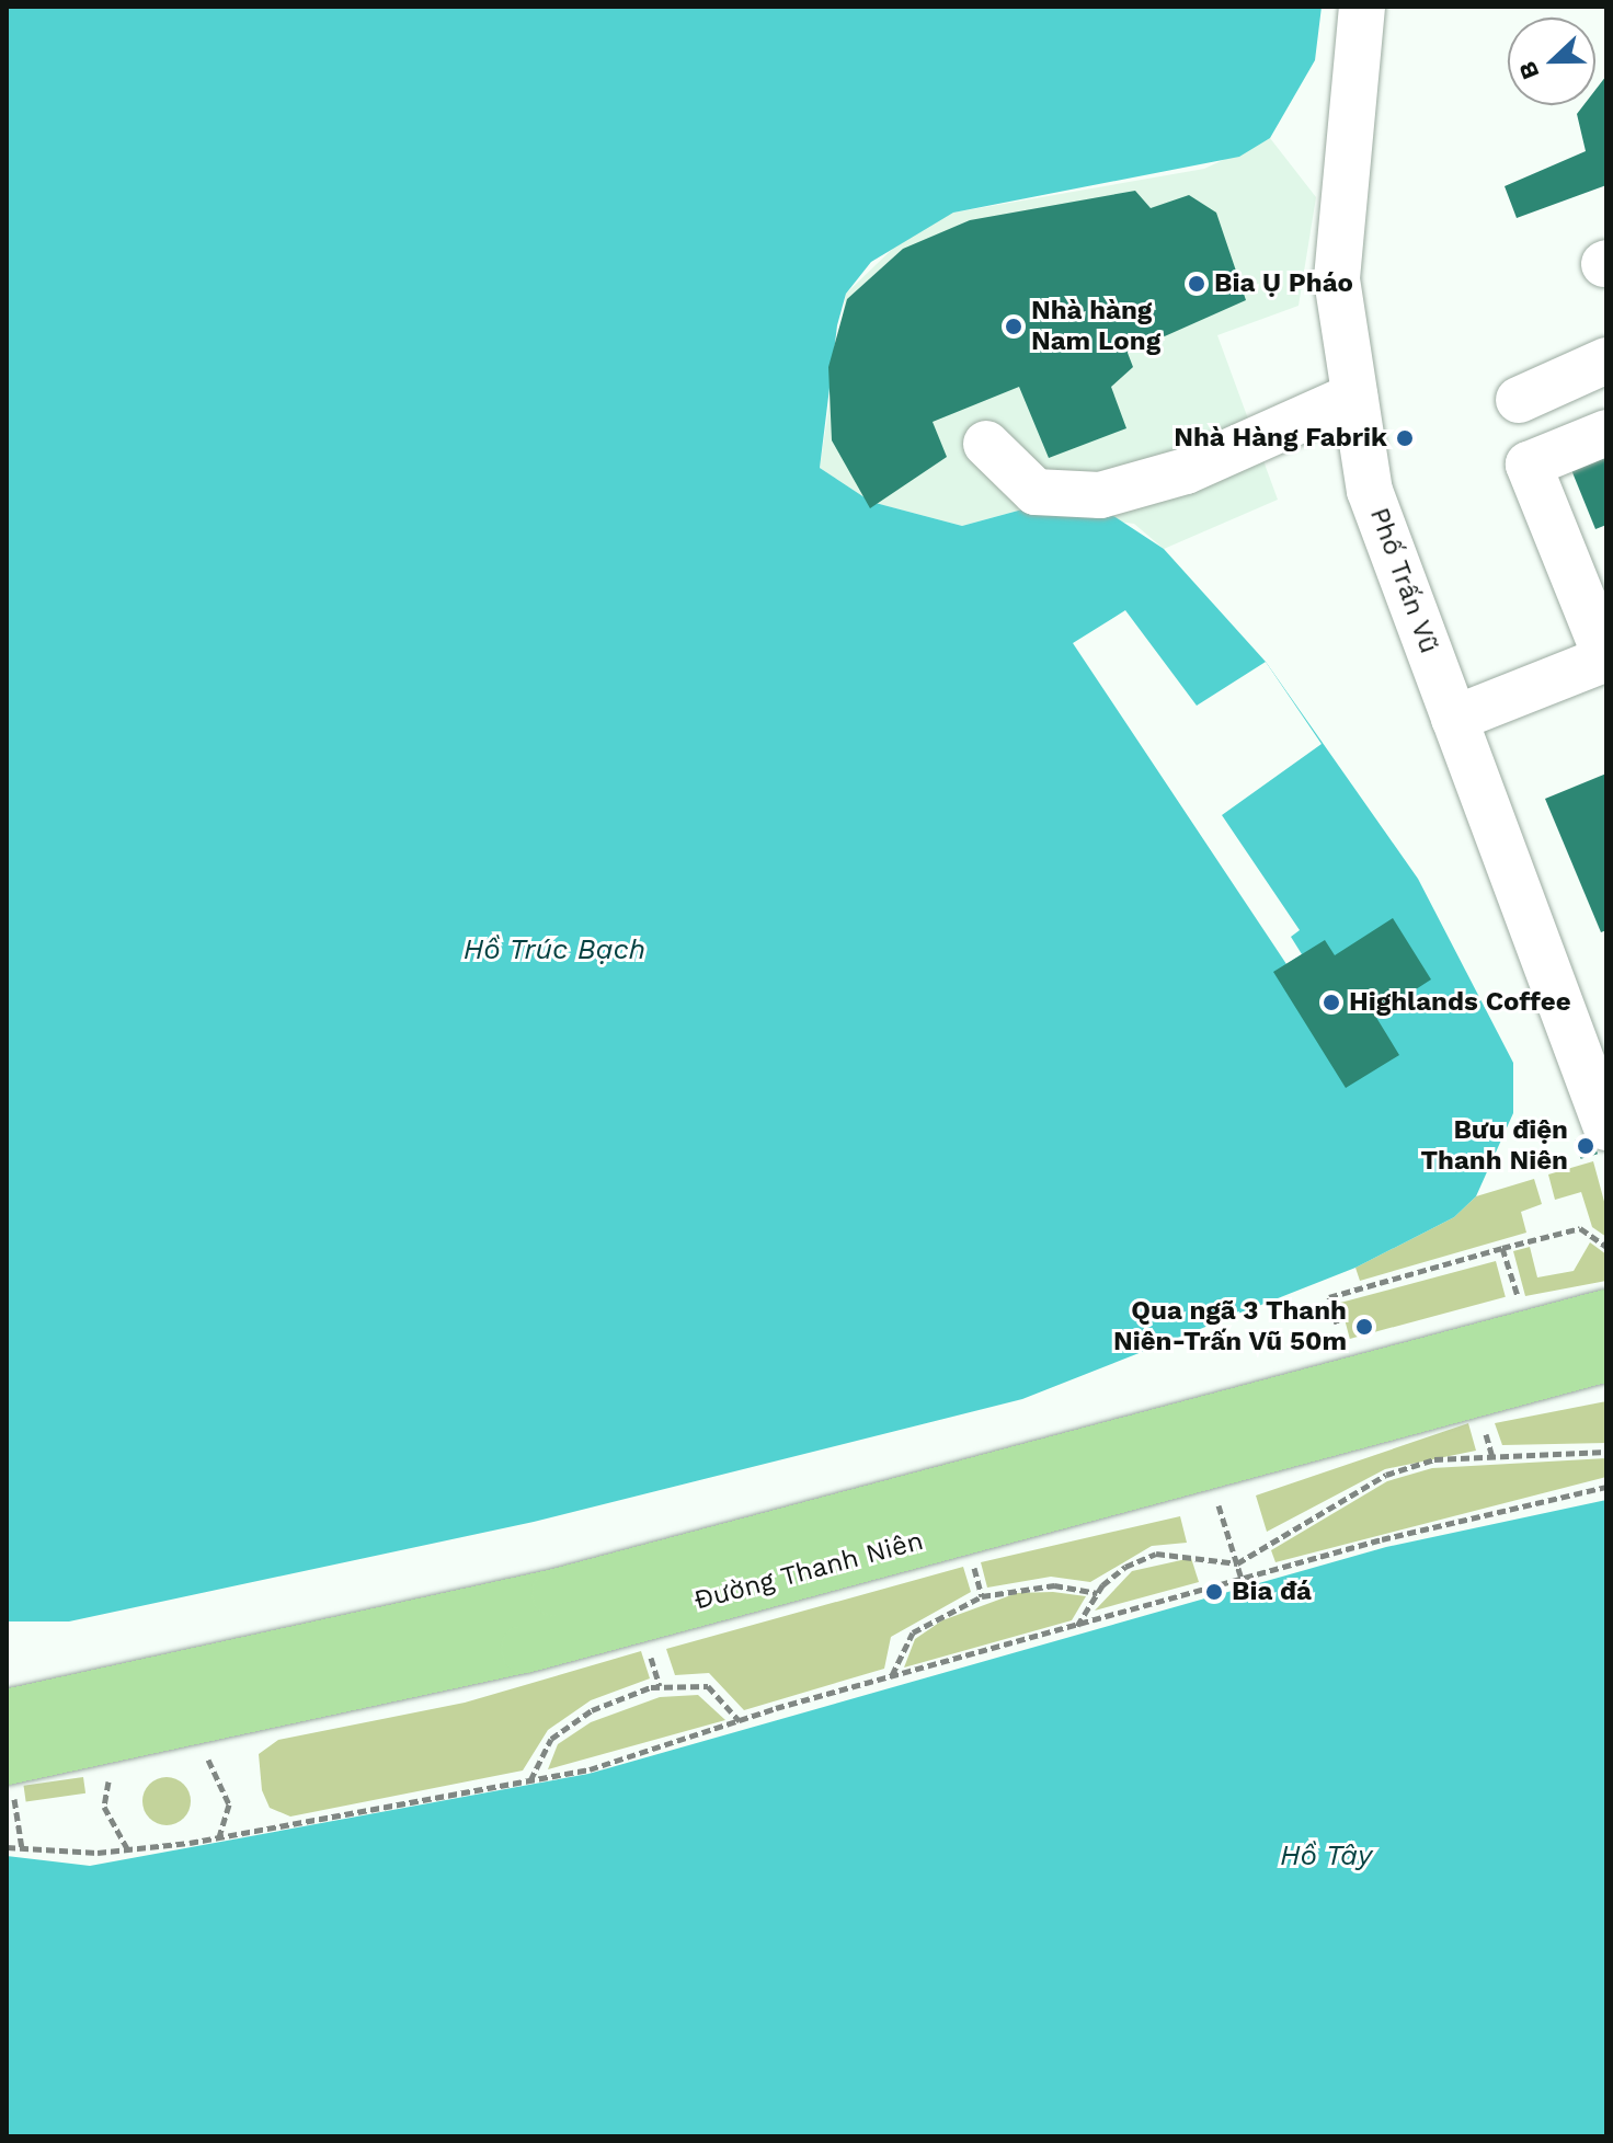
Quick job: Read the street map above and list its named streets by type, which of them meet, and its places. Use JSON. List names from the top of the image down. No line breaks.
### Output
{"streets":{"main road":["Đường Thanh Niên"],"street":["Phố Trấn Vũ"]},"water":["Hồ Trúc Bạch","Hồ Tây"],"places":["Bia Ụ Pháo","Nhà hàng Nam Long","Nhà Hàng Fabrik","Highlands Coffee","Bưu điện Thanh Niên","Qua ngã 3 Thanh Niên-Trấn Vũ 50m","Bia đá"],"north":"left"}
